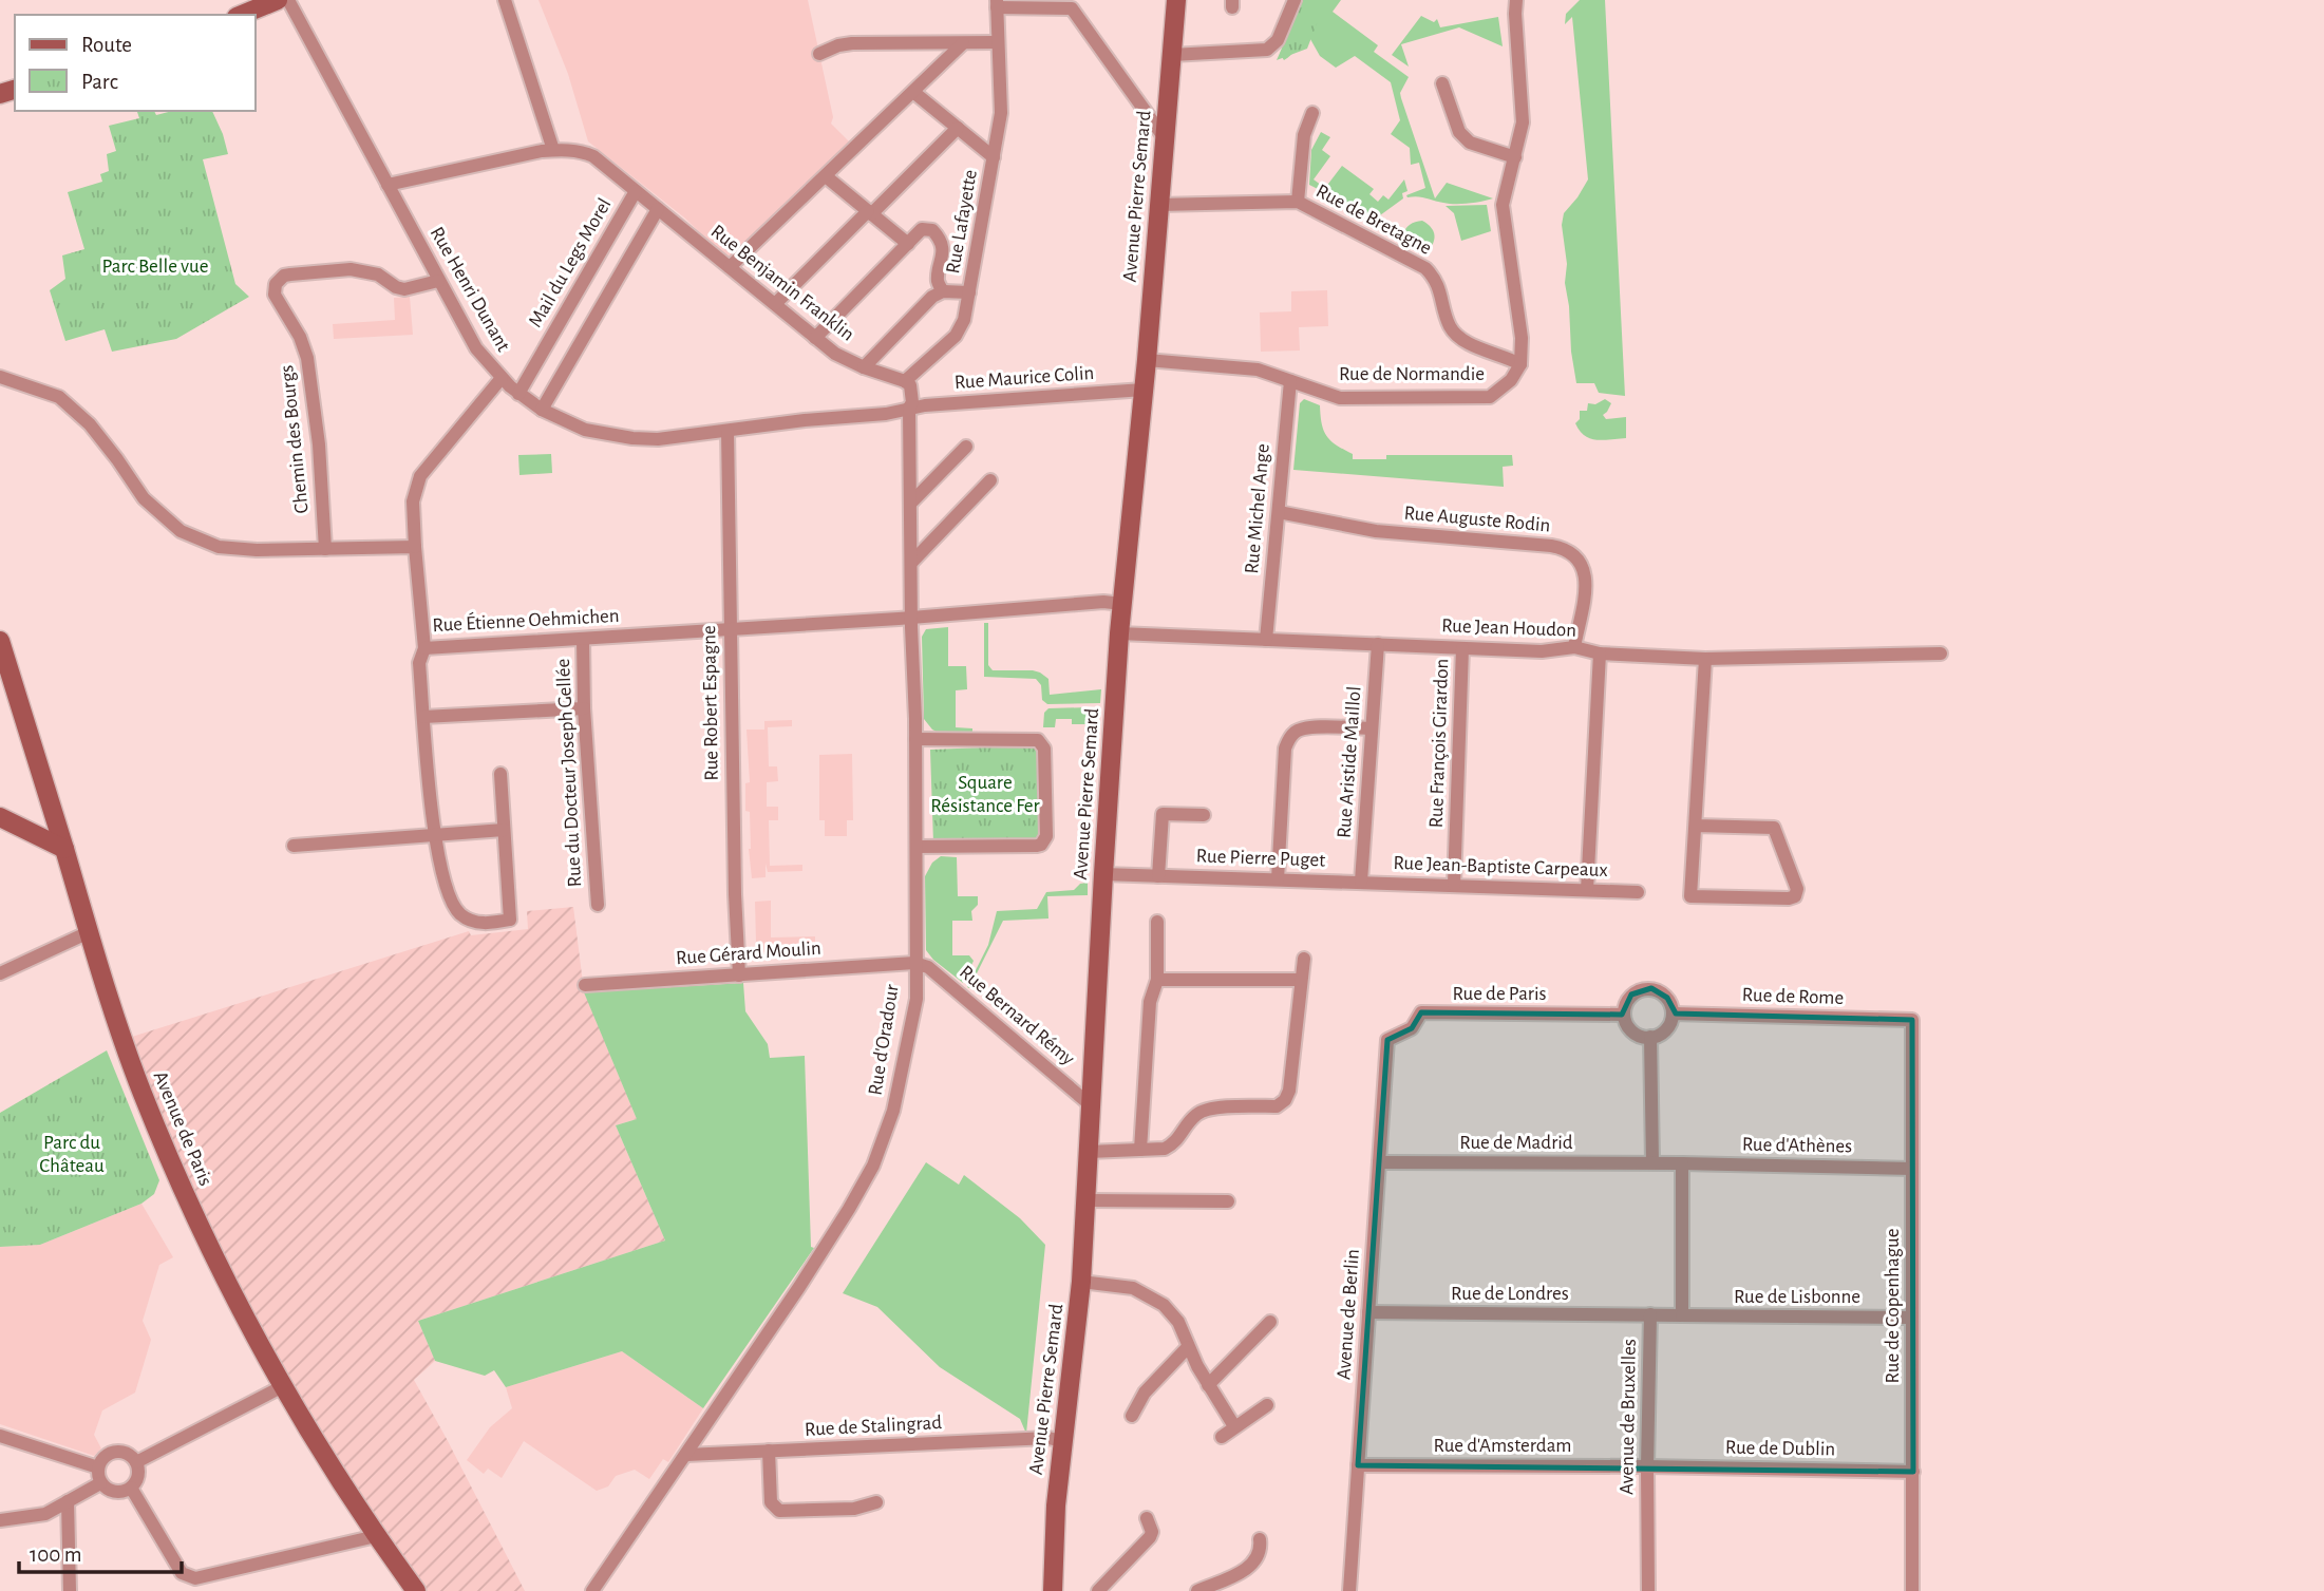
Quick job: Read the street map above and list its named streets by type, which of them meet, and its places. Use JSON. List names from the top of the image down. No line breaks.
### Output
{"streets":{"main road":["Avenue Pierre Semard","Avenue de Paris"],"street":["Rue de Bretagne","Rue Lafayette","Mail du Legs Morel","Rue Benjamin Franklin","Rue Henri Dunant","Rue de Normandie","Rue Maurice Colin","Chemin des Bourgs","Rue Michel Ange","Rue Auguste Rodin","Rue Étienne Oehmichen","Rue Jean Houdon","Rue Robert Espagne","Rue François Girardon","Rue Aristide Maillol","Rue du Docteur Joseph Gellée","Rue Pierre Puget","Rue Jean-Baptiste Carpeaux","Rue Gérard Moulin","Rue de Paris","Rue de Rome","Rue Bernard Rémy","Rue d'Oradour","Rue de Madrid","Rue d'Athènes","Rue de Londres","Rue de Lisbonne","Rue de Copenhague","Avenue de Berlin","Avenue de Bruxelles","Rue de Stalingrad","Rue d'Amsterdam","Rue de Dublin"]},"crossings":[["Avenue Pierre Semard","Rue de Bretagne"],["Avenue Pierre Semard","Rue de Normandie"],["Avenue Pierre Semard","Rue Maurice Colin"],["Avenue Pierre Semard","Rue Étienne Oehmichen"],["Avenue Pierre Semard","Rue Jean Houdon"],["Avenue Pierre Semard","Rue Pierre Puget"],["Avenue Pierre Semard","Rue Bernard Rémy"],["Avenue Pierre Semard","Rue de Stalingrad"],["Rue de Bretagne","Rue de Normandie"],["Rue Lafayette","Rue Benjamin Franklin"],["Mail du Legs Morel","Rue Benjamin Franklin"],["Mail du Legs Morel","Rue Henri Dunant"],["Rue Henri Dunant","Rue Maurice Colin"],["Rue Henri Dunant","Chemin des Bourgs"],["Rue Henri Dunant","Rue Étienne Oehmichen"],["Rue Henri Dunant","Rue Robert Espagne"],["Rue Henri Dunant","Rue d'Oradour"],["Rue de Normandie","Rue Michel Ange"],["Rue Maurice Colin","Rue d'Oradour"],["Rue Michel Ange","Rue Auguste Rodin"],["Rue Michel Ange","Rue Jean Houdon"],["Rue Auguste Rodin","Rue Jean Houdon"],["Rue Étienne Oehmichen","Rue Robert Espagne"],["Rue Étienne Oehmichen","Rue du Docteur Joseph Gellée"],["Rue Étienne Oehmichen","Rue d'Oradour"],["Rue Jean Houdon","Rue François Girardon"],["Rue Jean Houdon","Rue Aristide Maillol"],["Rue Robert Espagne","Rue Gérard Moulin"],["Rue François Girardon","Rue Jean-Baptiste Carpeaux"],["Rue Aristide Maillol","Rue Pierre Puget"],["Rue Aristide Maillol","Rue Jean-Baptiste Carpeaux"],["Rue Pierre Puget","Rue Jean-Baptiste Carpeaux"],["Rue Gérard Moulin","Rue Bernard Rémy"],["Rue Gérard Moulin","Rue d'Oradour"],["Rue de Paris","Rue de Rome"],["Rue de Paris","Avenue de Berlin"],["Rue de Rome","Rue de Copenhague"],["Rue Bernard Rémy","Rue d'Oradour"],["Rue d'Oradour","Rue de Stalingrad"],["Rue de Madrid","Avenue de Berlin"],["Rue d'Athènes","Rue de Copenhague"],["Rue de Londres","Avenue de Berlin"],["Rue de Londres","Avenue de Bruxelles"],["Rue de Lisbonne","Rue de Copenhague"],["Rue de Lisbonne","Avenue de Bruxelles"],["Rue de Copenhague","Rue de Dublin"],["Avenue de Berlin","Rue d'Amsterdam"],["Avenue de Bruxelles","Rue d'Amsterdam"],["Avenue de Bruxelles","Rue de Dublin"],["Rue d'Amsterdam","Rue de Dublin"]],"parks":["Parc Belle vue","Square Résistance Fer","Parc du Château"],"legend":["Route","Parc"],"scale_bar":"100 m"}
